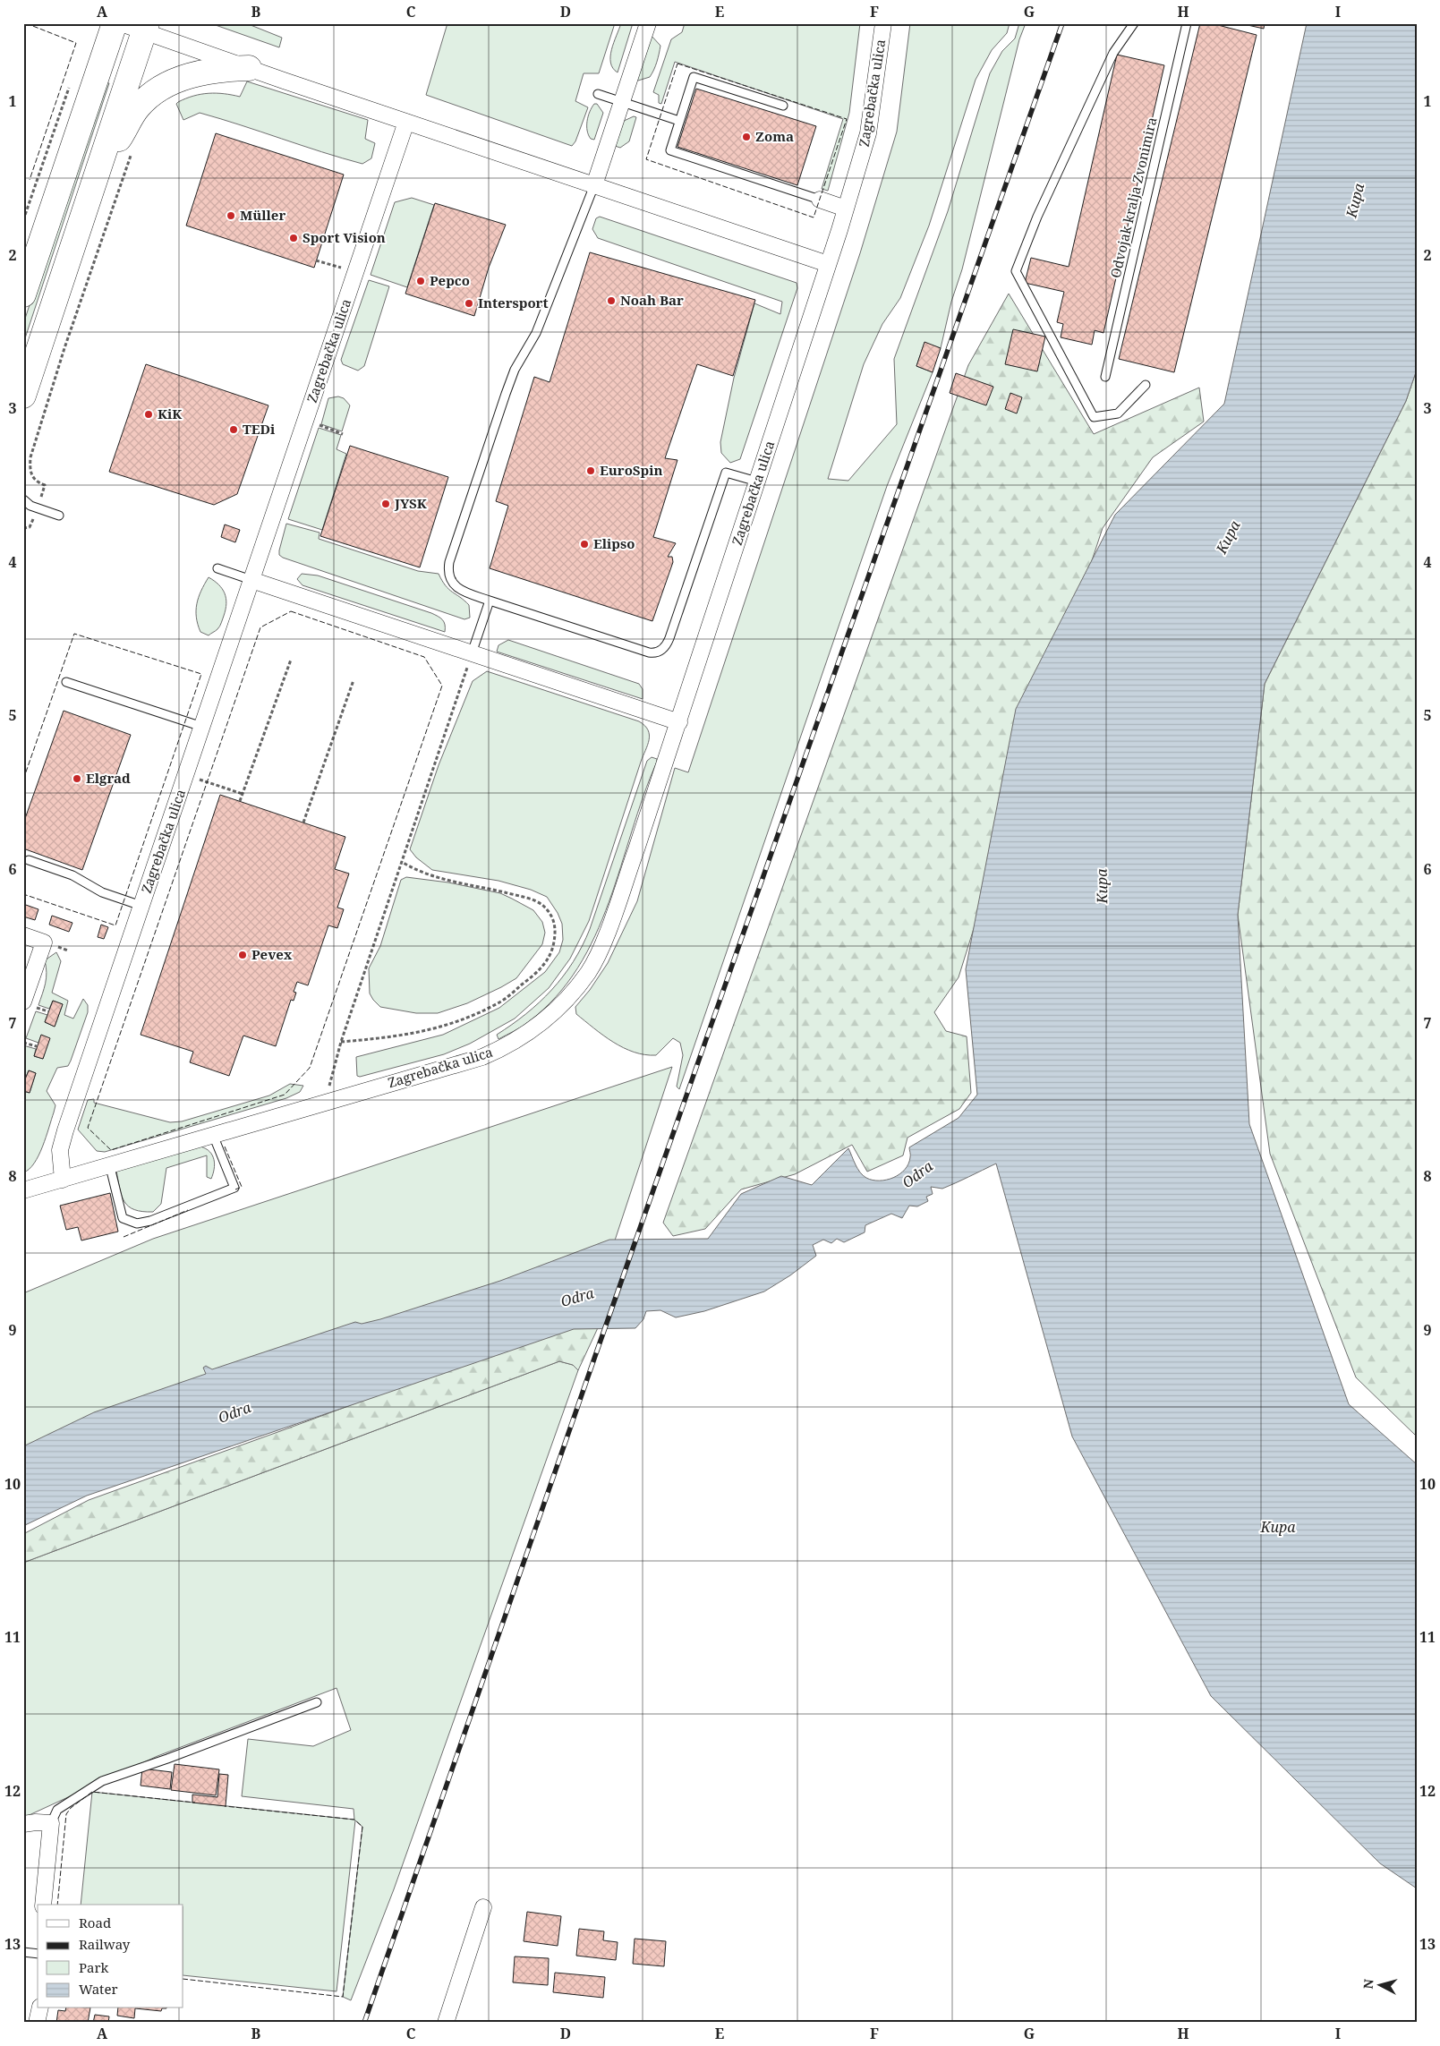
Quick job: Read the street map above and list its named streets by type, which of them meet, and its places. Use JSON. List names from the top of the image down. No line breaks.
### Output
{"streets":{"street":["Zagrebačka ulica"],"lane":["Odvojak kralja Zvonimira"]},"water":["Kupa","Odra"],"places":["Zoma","Müller","Sport Vision","Pepco","Noah Bar","Intersport","KiK","TEDi","EuroSpin","JYSK","Elipso","Elgrad","Pevex"],"legend":["Road","Railway","Park","Water"],"north":"left","grid":{"columns":["A","B","C","D","E","F","G","H","I"],"rows":["1","2","3","4","5","6","7","8","9","10","11","12","13"]}}
